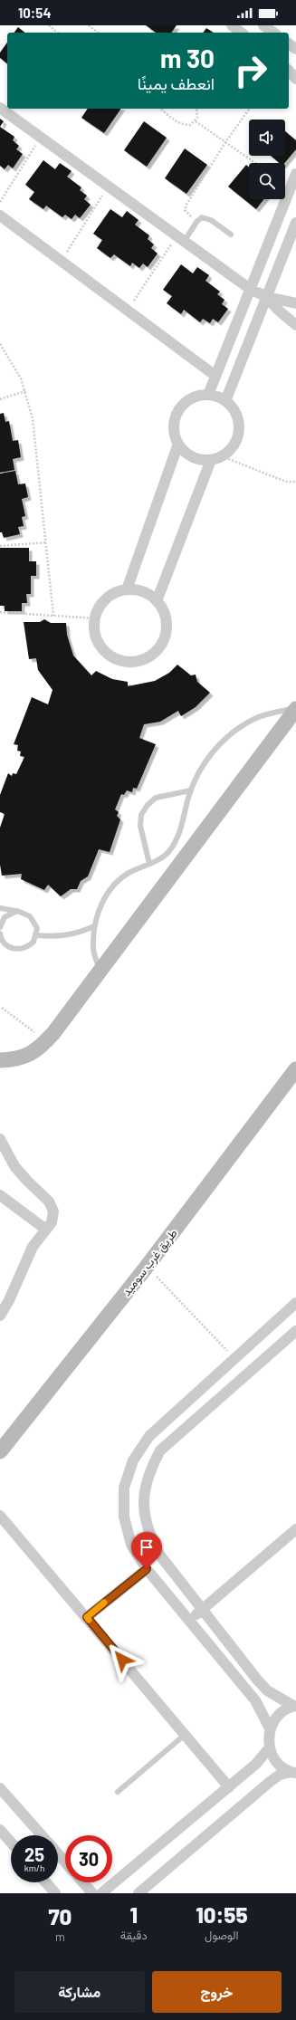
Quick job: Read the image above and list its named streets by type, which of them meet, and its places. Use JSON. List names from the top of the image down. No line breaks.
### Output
{"streets":{"street":["طريق غرب سوميد"]},"page":{"status":"10:54","turn":["30 m","انعطف يمينًا"],"speed":"25 km/h","limit":"30","eta":["10:55","الوصول","1","دقيقة","70","m"],"buttons":["خروج","مشاركة"]}}
